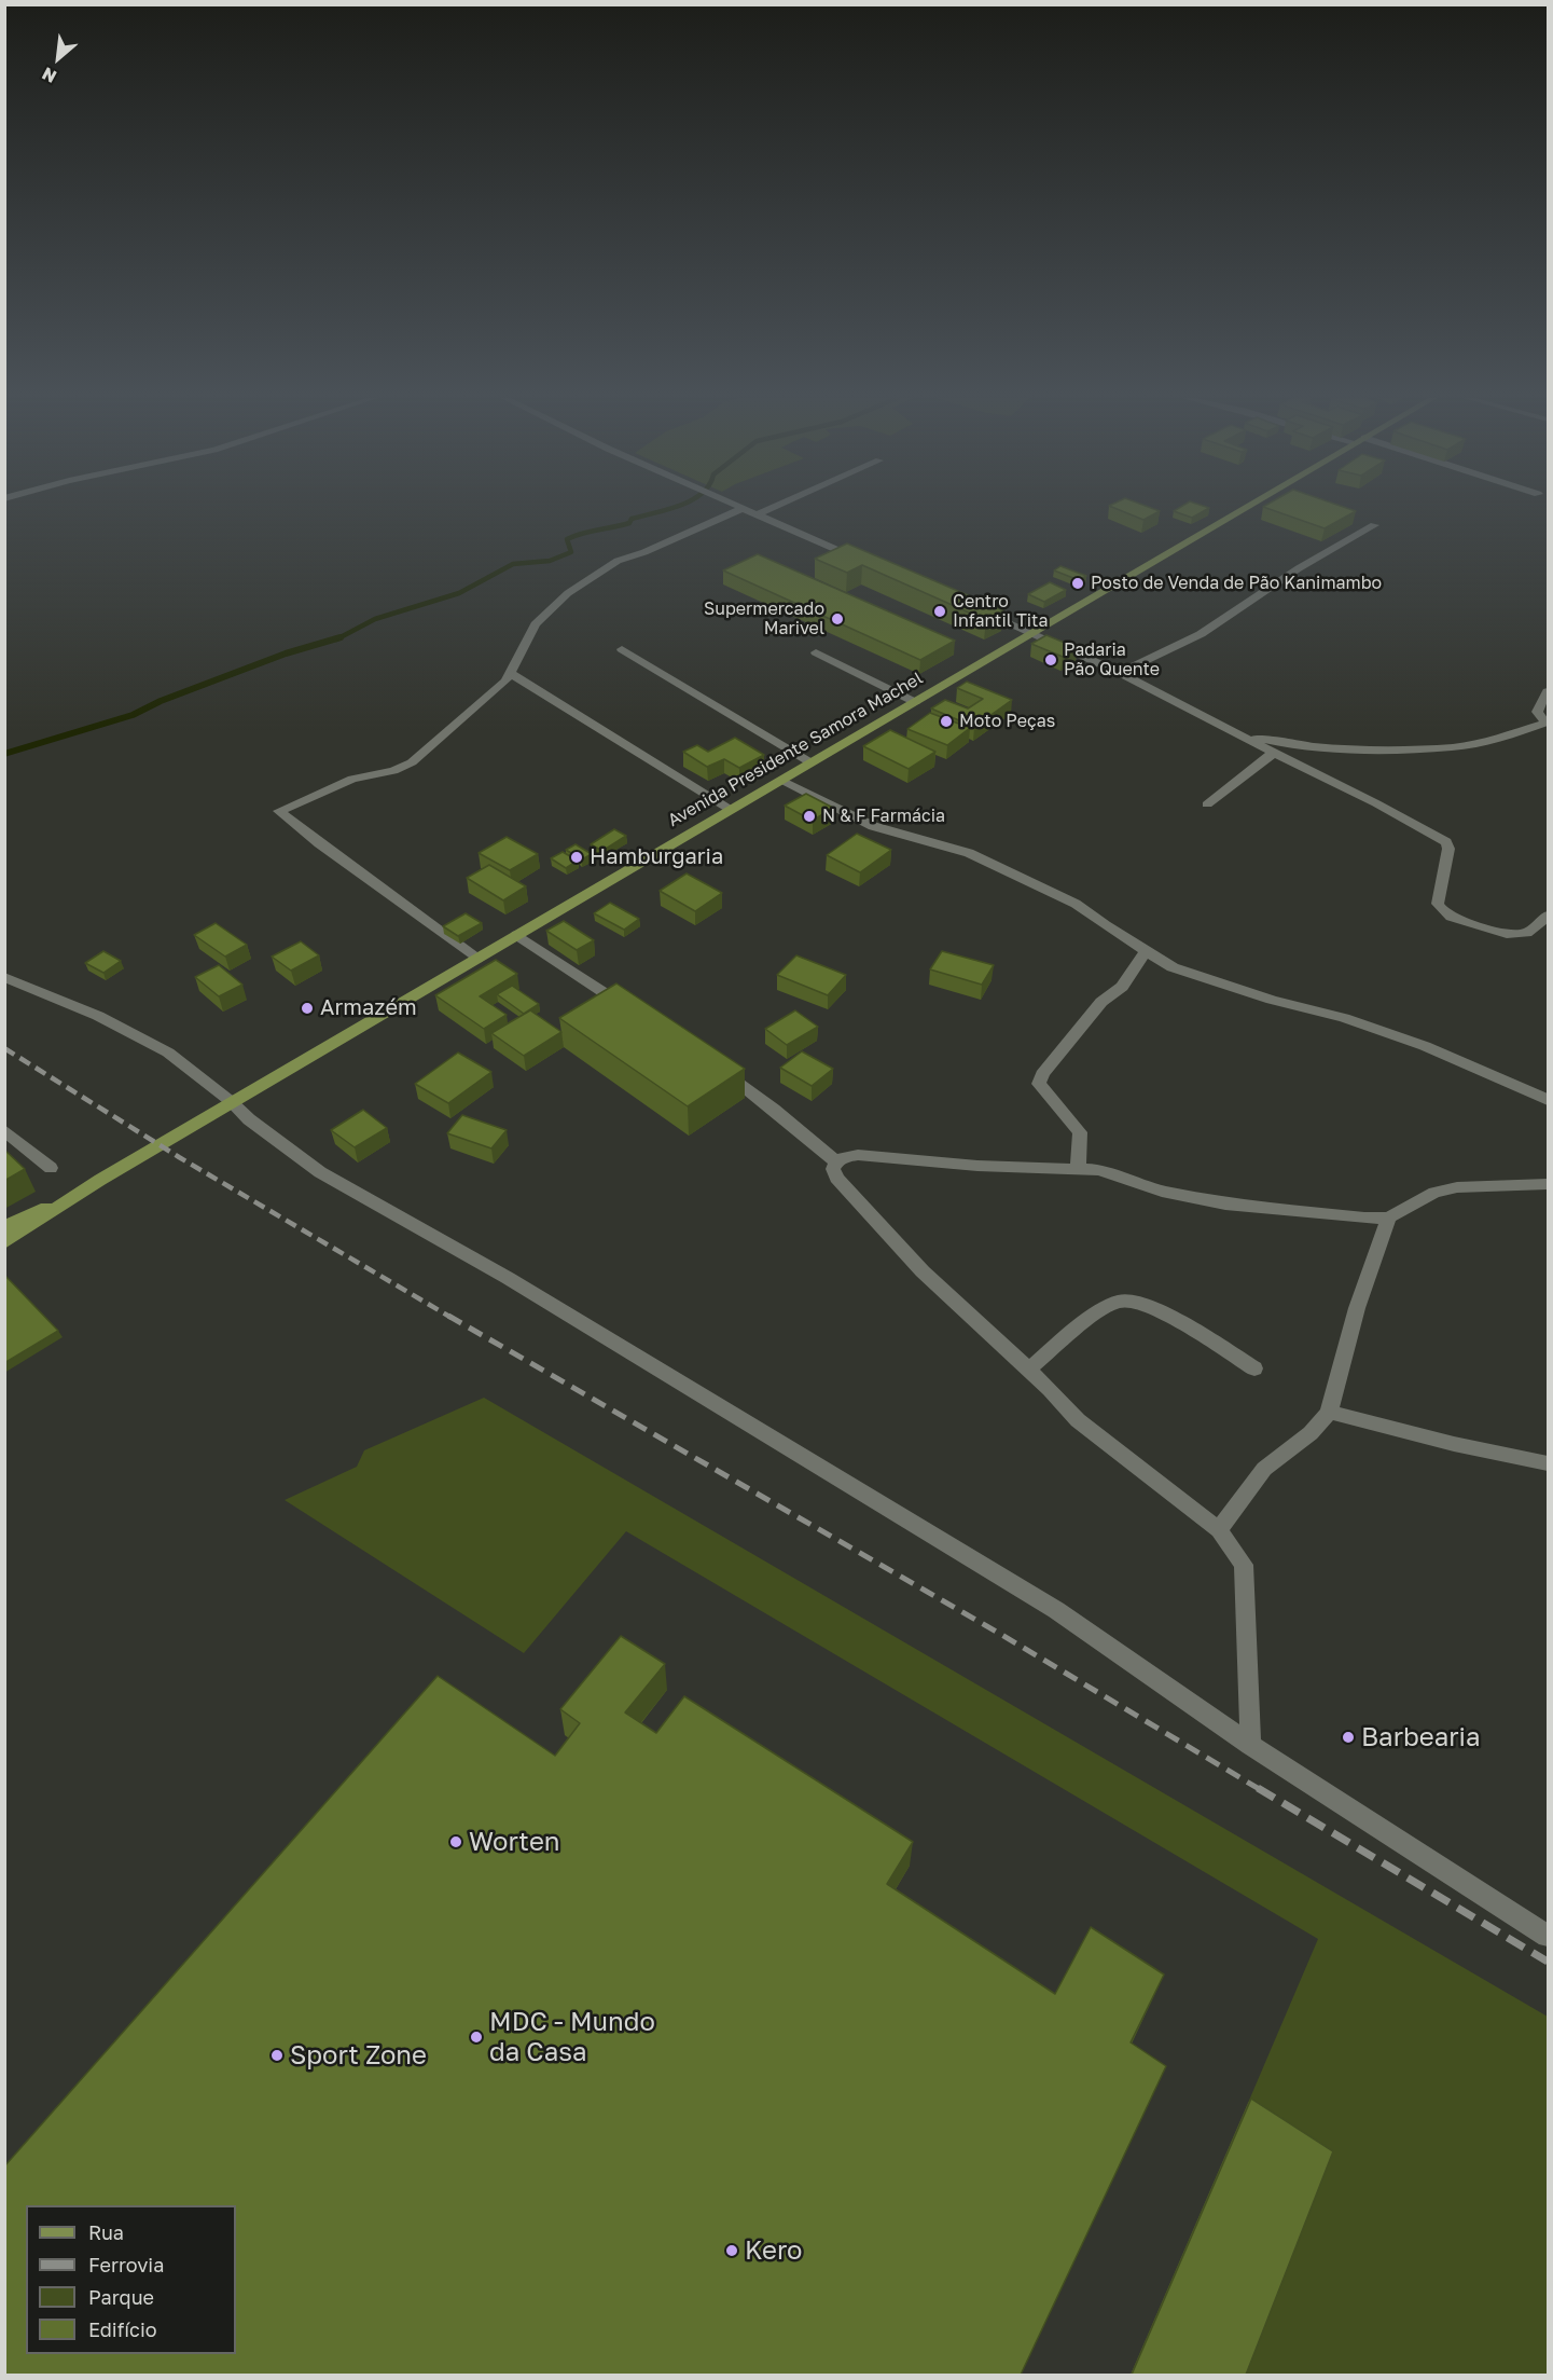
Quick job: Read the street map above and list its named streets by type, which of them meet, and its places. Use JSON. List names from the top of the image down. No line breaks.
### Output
{"streets":{"main road":["Avenida Presidente Samora Machel"]},"places":["Posto de Venda de Pão Kanimambo","Centro Infantil Tita","Supermercado Marivel","Padaria Pão Quente","Moto Peças","N & F Farmácia","Hamburgaria","Armazém","Barbearia","Worten","MDC - Mundo da Casa","Sport Zone","Kero"],"legend":["Rua","Ferrovia","Parque","Edifício"],"north":"bottom left"}
